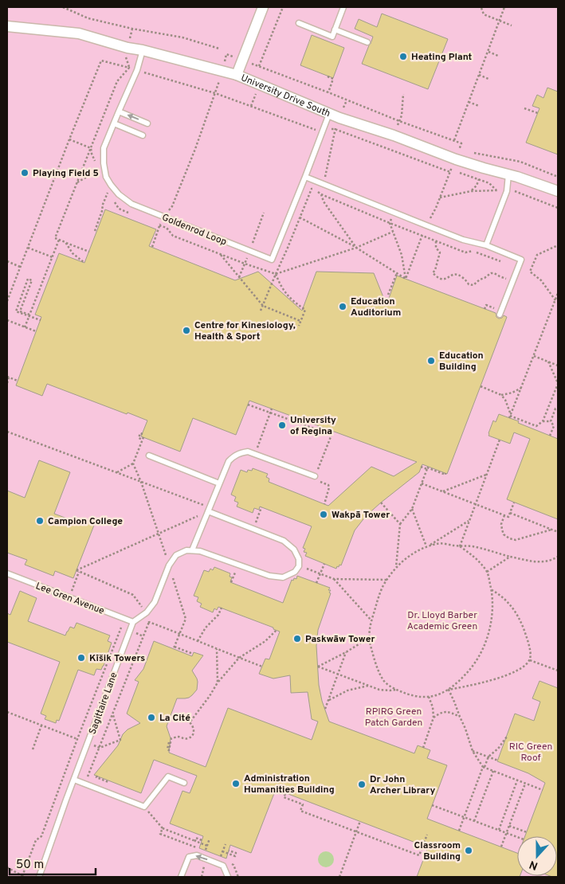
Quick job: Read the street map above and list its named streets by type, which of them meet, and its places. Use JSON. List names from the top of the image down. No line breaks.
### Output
{"streets":{"street":["University Drive South"],"lane":["Goldenrod Loop","Lee Gren Avenue","Sagittaire Lane"]},"crossings":[["University Drive South","Goldenrod Loop"],["Lee Gren Avenue","Sagittaire Lane"]],"parks":["Dr. Lloyd Barber Academic Green","RPIRG Green Patch Garden","RIC Green Roof"],"places":["Heating Plant","Playing Field 5","Education Auditorium","Centre for Kinesiology, Health & Sport","Education Building","University of Regina","Wakpā Tower","Campion College","Paskwāw Tower","Kīšik Towers","La Cité","Administration Humanities Building","Dr John Archer Library","Classroom Building"],"scale_bar":"50 m","north":"bottom"}
